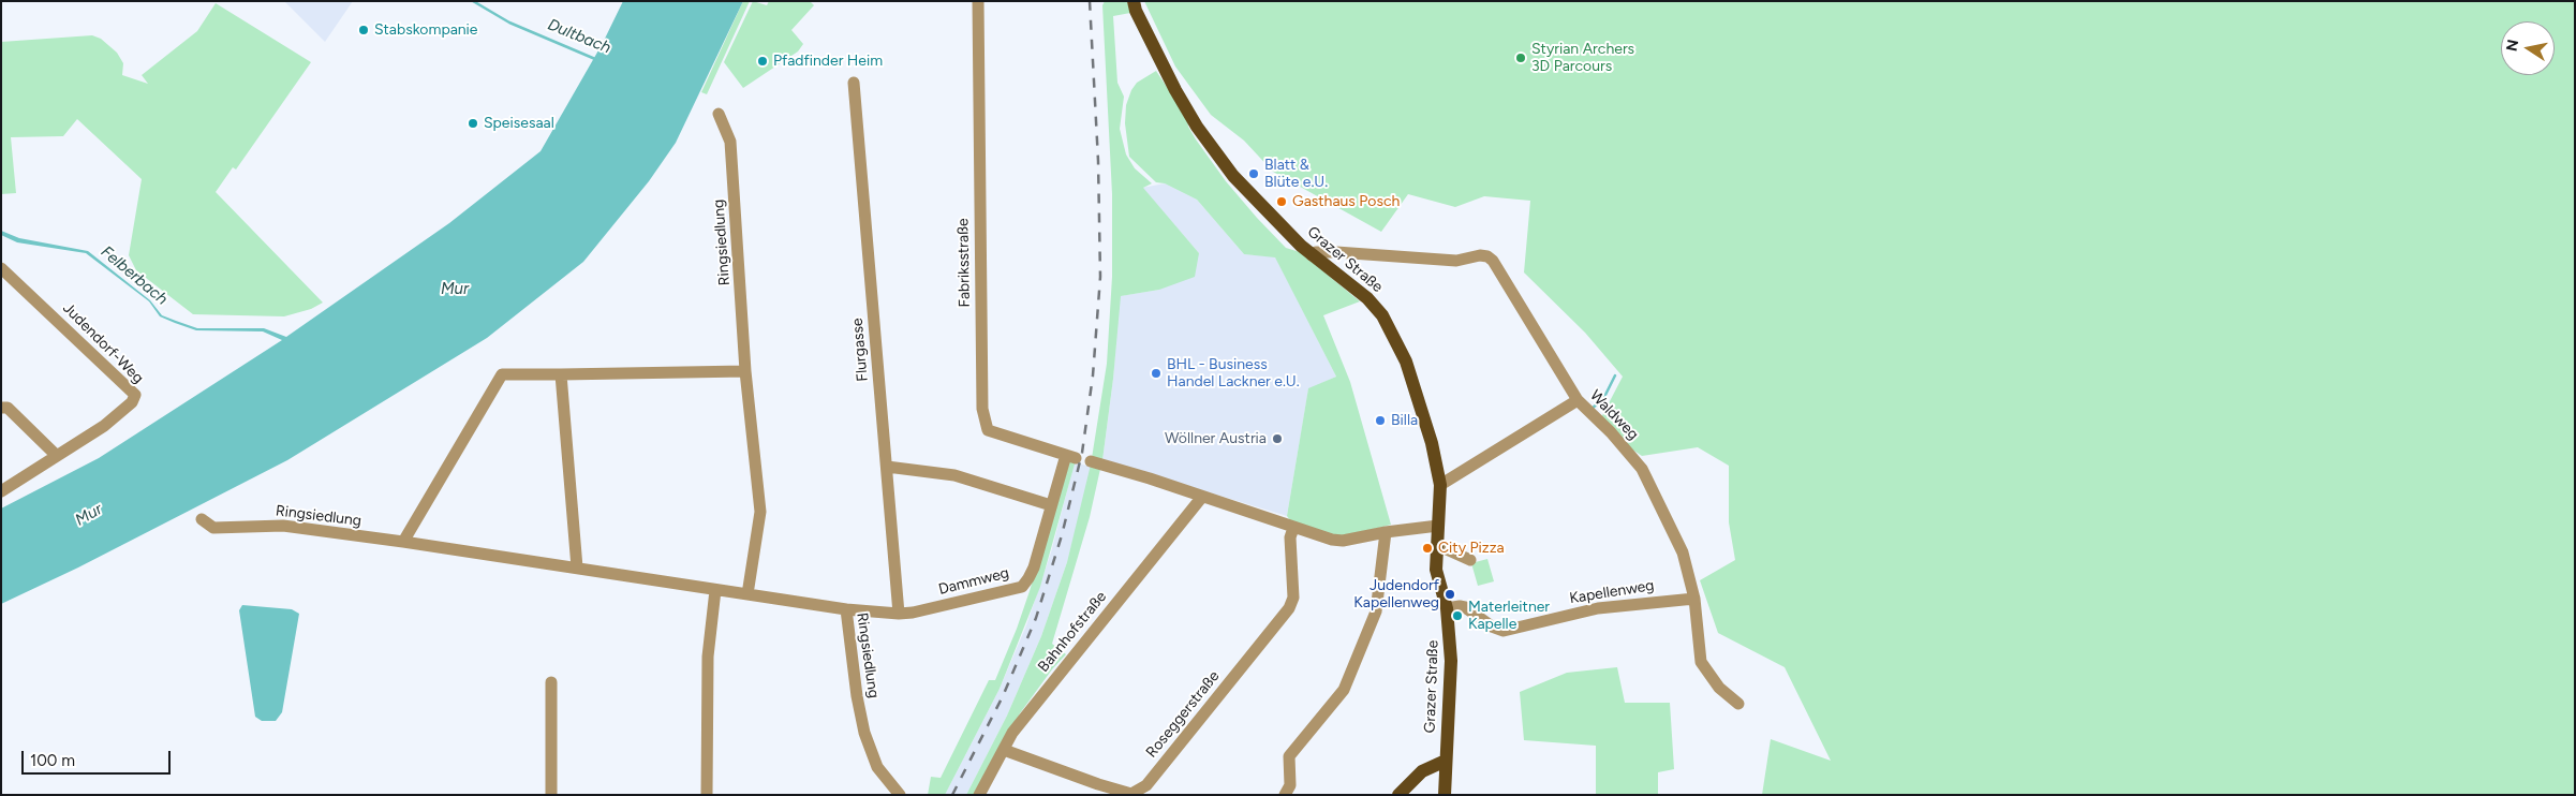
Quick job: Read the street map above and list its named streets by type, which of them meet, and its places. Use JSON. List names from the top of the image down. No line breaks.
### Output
{"streets":{"main road":["Grazer Straße"],"street":["Ringsiedlung","Fabriksstraße","Judendorf-Weg","Flurgasse","Waldweg","Dammweg","Kapellenweg","Bahnhofstraße","Roseggerstraße"]},"crossings":[["Ringsiedlung","Dammweg"],["Grazer Straße","Waldweg"],["Grazer Straße","Kapellenweg"],["Fabriksstraße","Dammweg"],["Flurgasse","Dammweg"],["Waldweg","Kapellenweg"],["Bahnhofstraße","Roseggerstraße"]],"water":["Dultbach","Felberbach","Mur"],"places":["Stabskompanie","Styrian Archers 3D Parcours","Pfadfinder Heim","Speisesaal","Blatt & Blüte e.U.","Gasthaus Posch","BHL - Business Handel Lackner e.U.","Billa","Wöllner Austria","City Pizza","Judendorf Kapellenweg","Materleitner Kapelle"],"scale_bar":"100 m","north":"left"}
